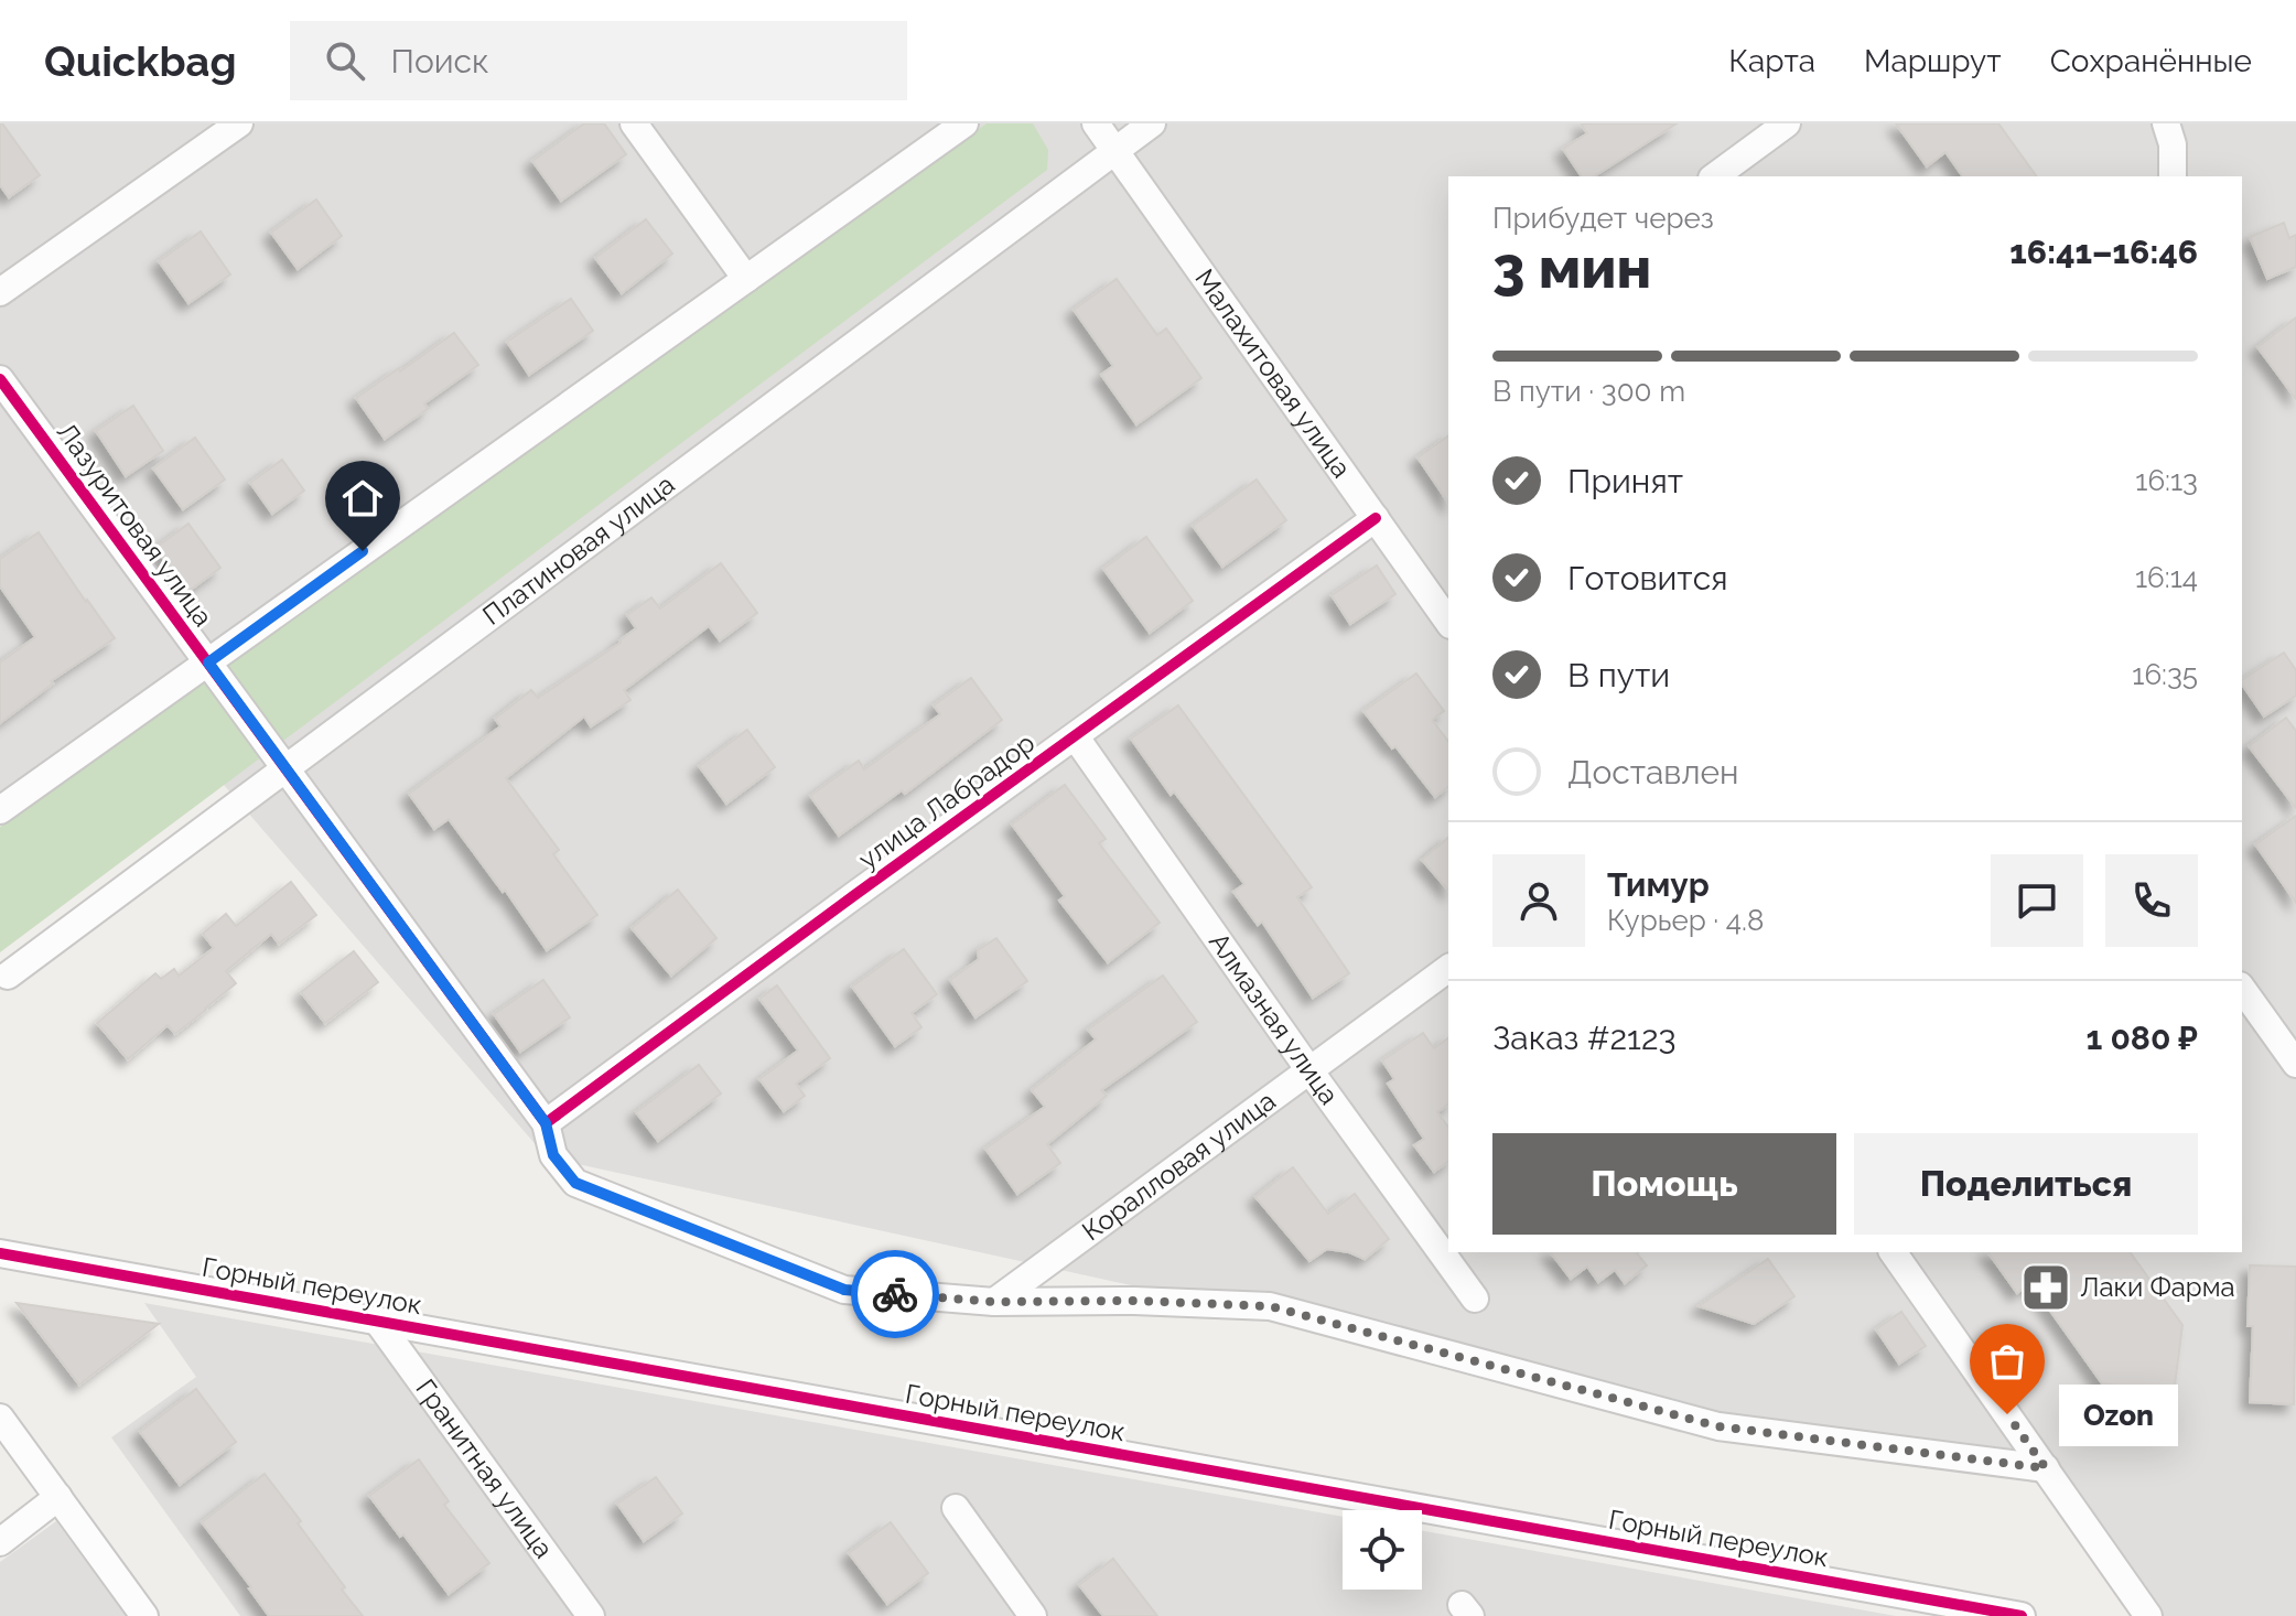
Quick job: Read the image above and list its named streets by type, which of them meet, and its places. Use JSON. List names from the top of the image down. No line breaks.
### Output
{"streets":{"street":["Малахитовая улица","Лазуритовая улица","Платиновая улица","улица Лабрадор","Алмазная улица","Коралловая улица","Горный переулок","Гранитная улица"]},"crossings":[["Малахитовая улица","Платиновая улица"],["Малахитовая улица","улица Лабрадор"],["Лазуритовая улица","Платиновая улица"],["Лазуритовая улица","улица Лабрадор"],["Лазуритовая улица","Коралловая улица"],["улица Лабрадор","Алмазная улица"],["Алмазная улица","Коралловая улица"],["Горный переулок","Гранитная улица"]],"places":{"pharmacy":["Лаки Фарма"],"other":["Ozon"]},"page":{"header":"Quickbag","search":"Поиск","nav":["Карта","Маршрут","Сохранённые"],"heading":["3 мин","Прибудет через","16:41–16:46"],"panel":["Тимур","Курьер · 4.8","Заказ #2123","1 080 ₽"],"bar":"В пути · 300 m","list":[["Принят","16:13"],["Готовится","16:14"],["В пути","16:35"],"Доставлен"],"buttons":["Помощь","Поделиться"],"bubble":"Ozon"}}
